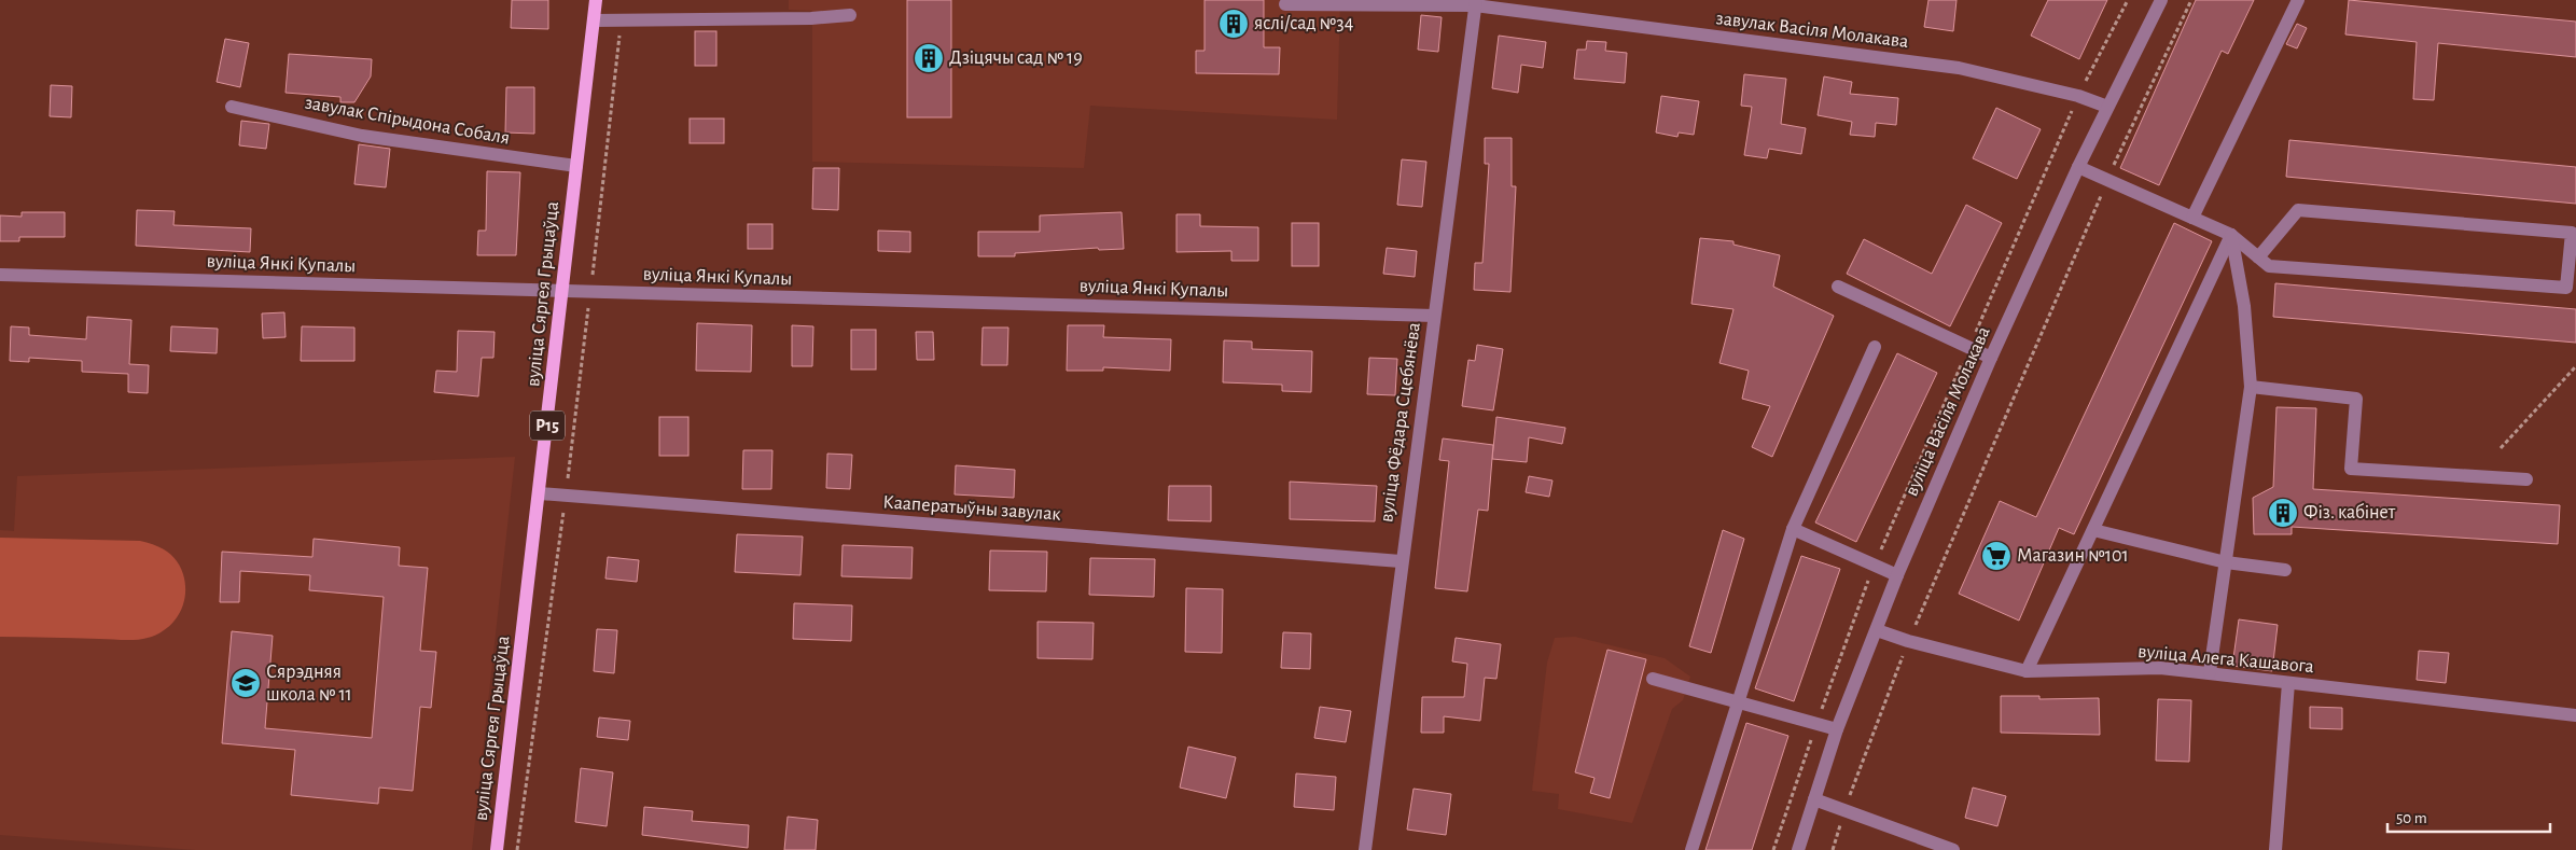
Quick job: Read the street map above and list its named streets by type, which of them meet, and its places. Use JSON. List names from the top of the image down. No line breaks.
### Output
{"streets":{"main road":["вуліца Сяргея Грыцаўца","Р15"],"street":["завулак Васіля Молакава","завулак Спірыдона Собаля","вуліца Янкі Купалы","вуліца Васіля Молакава","вуліца Фёдара Сцебянёва","Кааператыўны завулак","вуліца Алега Кашавога"]},"crossings":[["завулак Васіля Молакава","вуліца Васіля Молакава"],["завулак Васіля Молакава","вуліца Фёдара Сцебянёва"],["завулак Спірыдона Собаля","вуліца Сяргея Грыцаўца"],["вуліца Янкі Купалы","вуліца Сяргея Грыцаўца"],["вуліца Янкі Купалы","вуліца Фёдара Сцебянёва"],["вуліца Сяргея Грыцаўца","Кааператыўны завулак"],["вуліца Васіля Молакава","вуліца Алега Кашавога"],["вуліца Фёдара Сцебянёва","Кааператыўны завулак"]],"places":{"building":["яслі/сад №34","Дзіцячы сад № 19","Фіз. кабінет"],"supermarket":["Магазин №101"],"school or university":["Сярэдняя школа № 11"]},"scale_bar":"50 m"}
